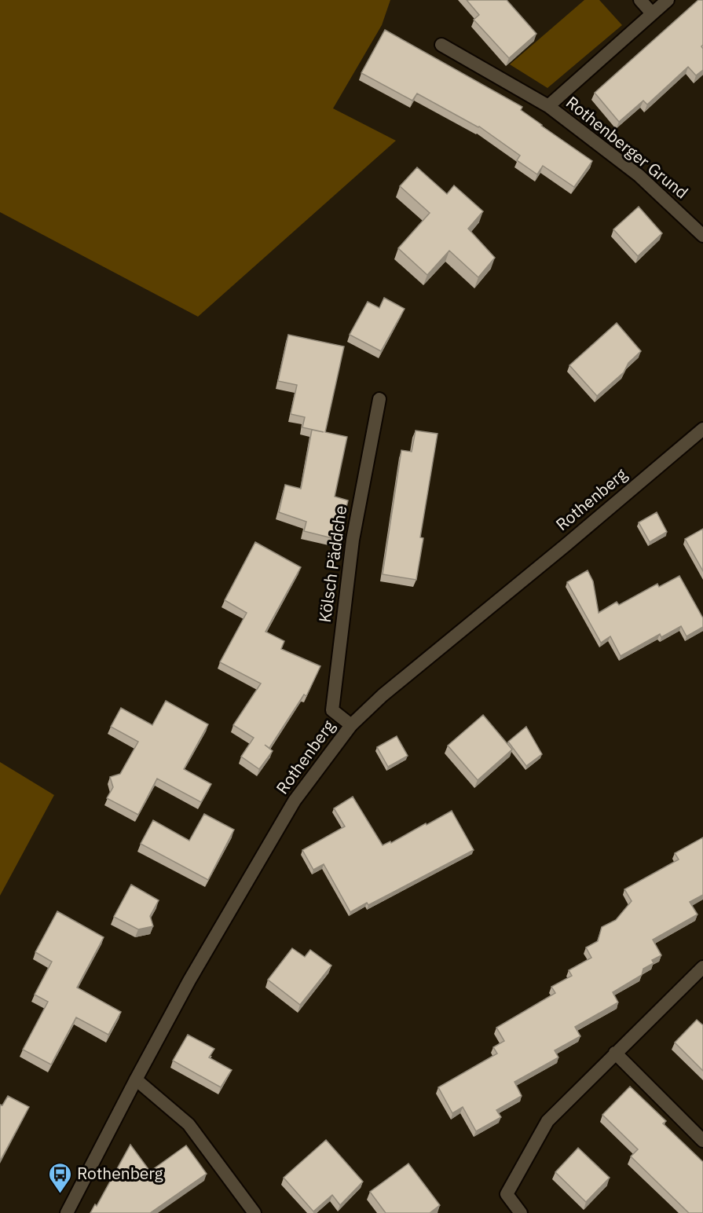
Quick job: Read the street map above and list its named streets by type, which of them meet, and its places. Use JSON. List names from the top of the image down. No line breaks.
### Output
{"streets":{"street":["Rothenberger Grund","Rothenberg","Kölsch Päddche"]},"crossings":[["Rothenberg","Kölsch Päddche"]],"places":{"bus stop":["Rothenberg"]}}
